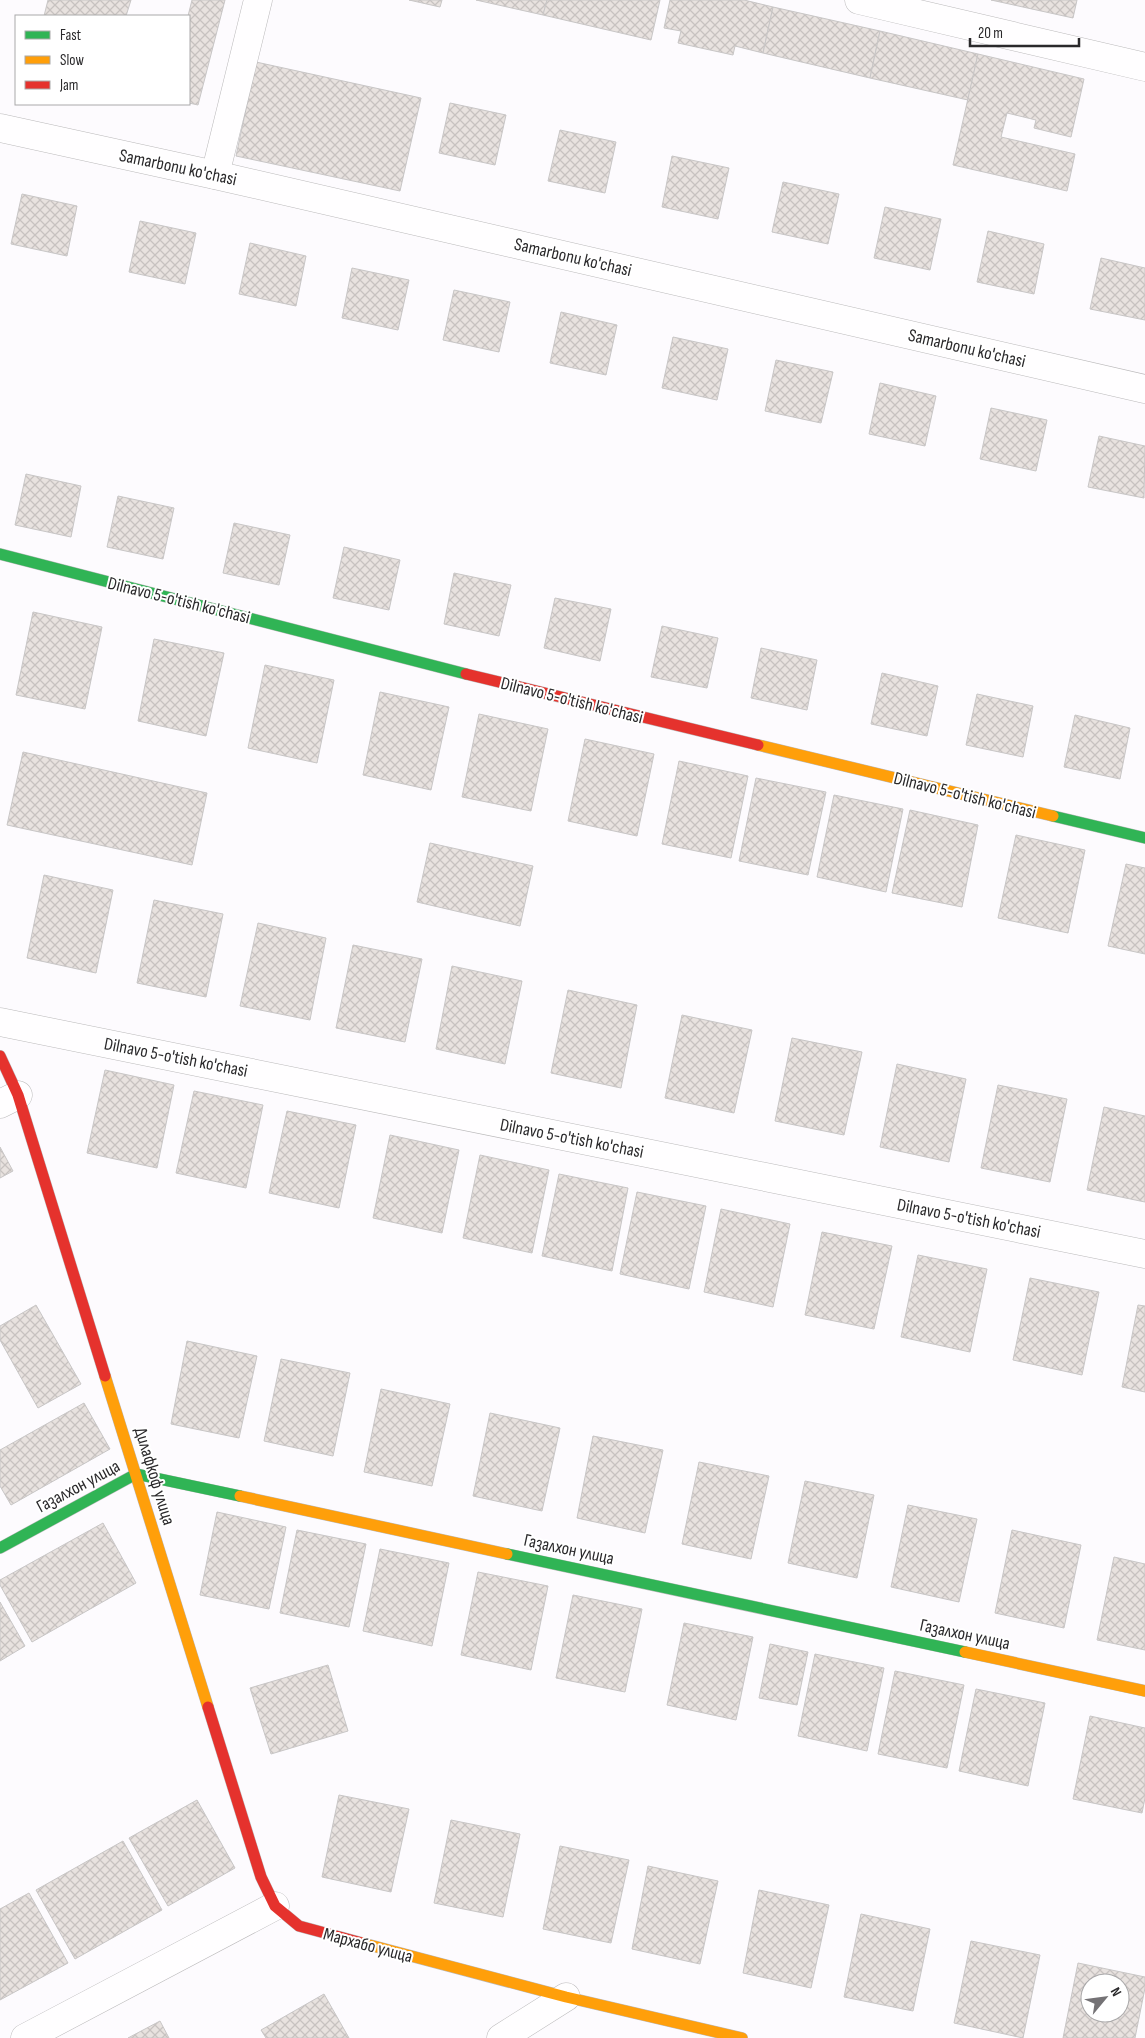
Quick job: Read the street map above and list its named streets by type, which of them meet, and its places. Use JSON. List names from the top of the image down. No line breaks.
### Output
{"streets":{"street":["Samarbonu ko'chasi","Dilnavo 5-o'tish ko'chasi","Дилафкоф улица","Газалхон улица","Мархабо улица"]},"crossings":[["Дилафкоф улица","Газалхон улица"],["Дилафкоф улица","Мархабо улица"]],"legend":["Fast","Slow","Jam"],"scale_bar":"20 m","north":"top right"}
